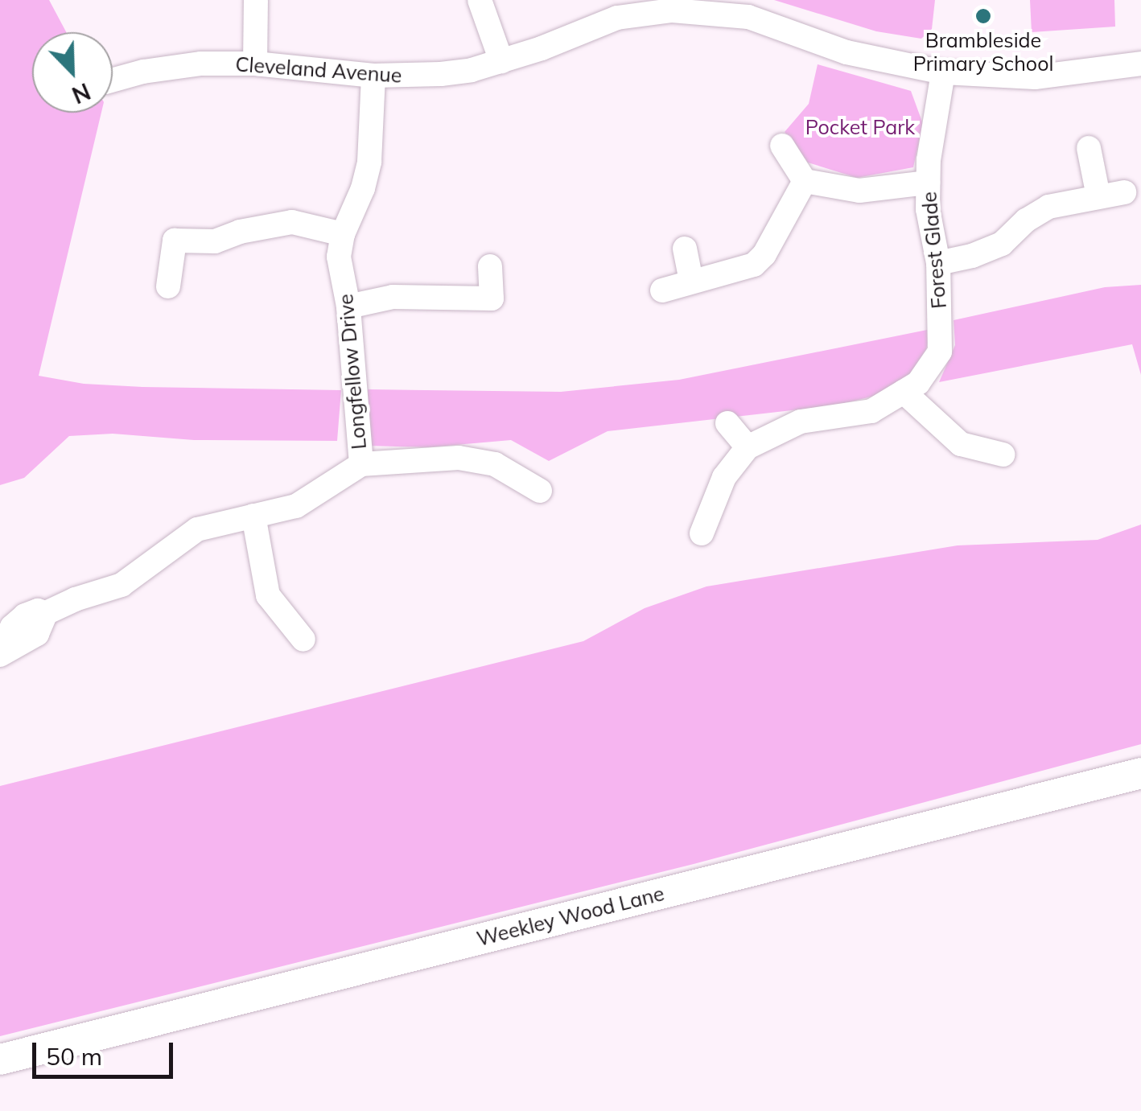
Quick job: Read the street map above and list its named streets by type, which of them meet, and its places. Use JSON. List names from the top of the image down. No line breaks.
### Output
{"streets":{"main road":["Weekley Wood Lane"],"street":["Cleveland Avenue","Forest Glade","Longfellow Drive"]},"crossings":[["Cleveland Avenue","Forest Glade"],["Cleveland Avenue","Longfellow Drive"]],"parks":["Pocket Park"],"places":["Brambleside Primary School"],"scale_bar":"50 m","north":"bottom right"}
